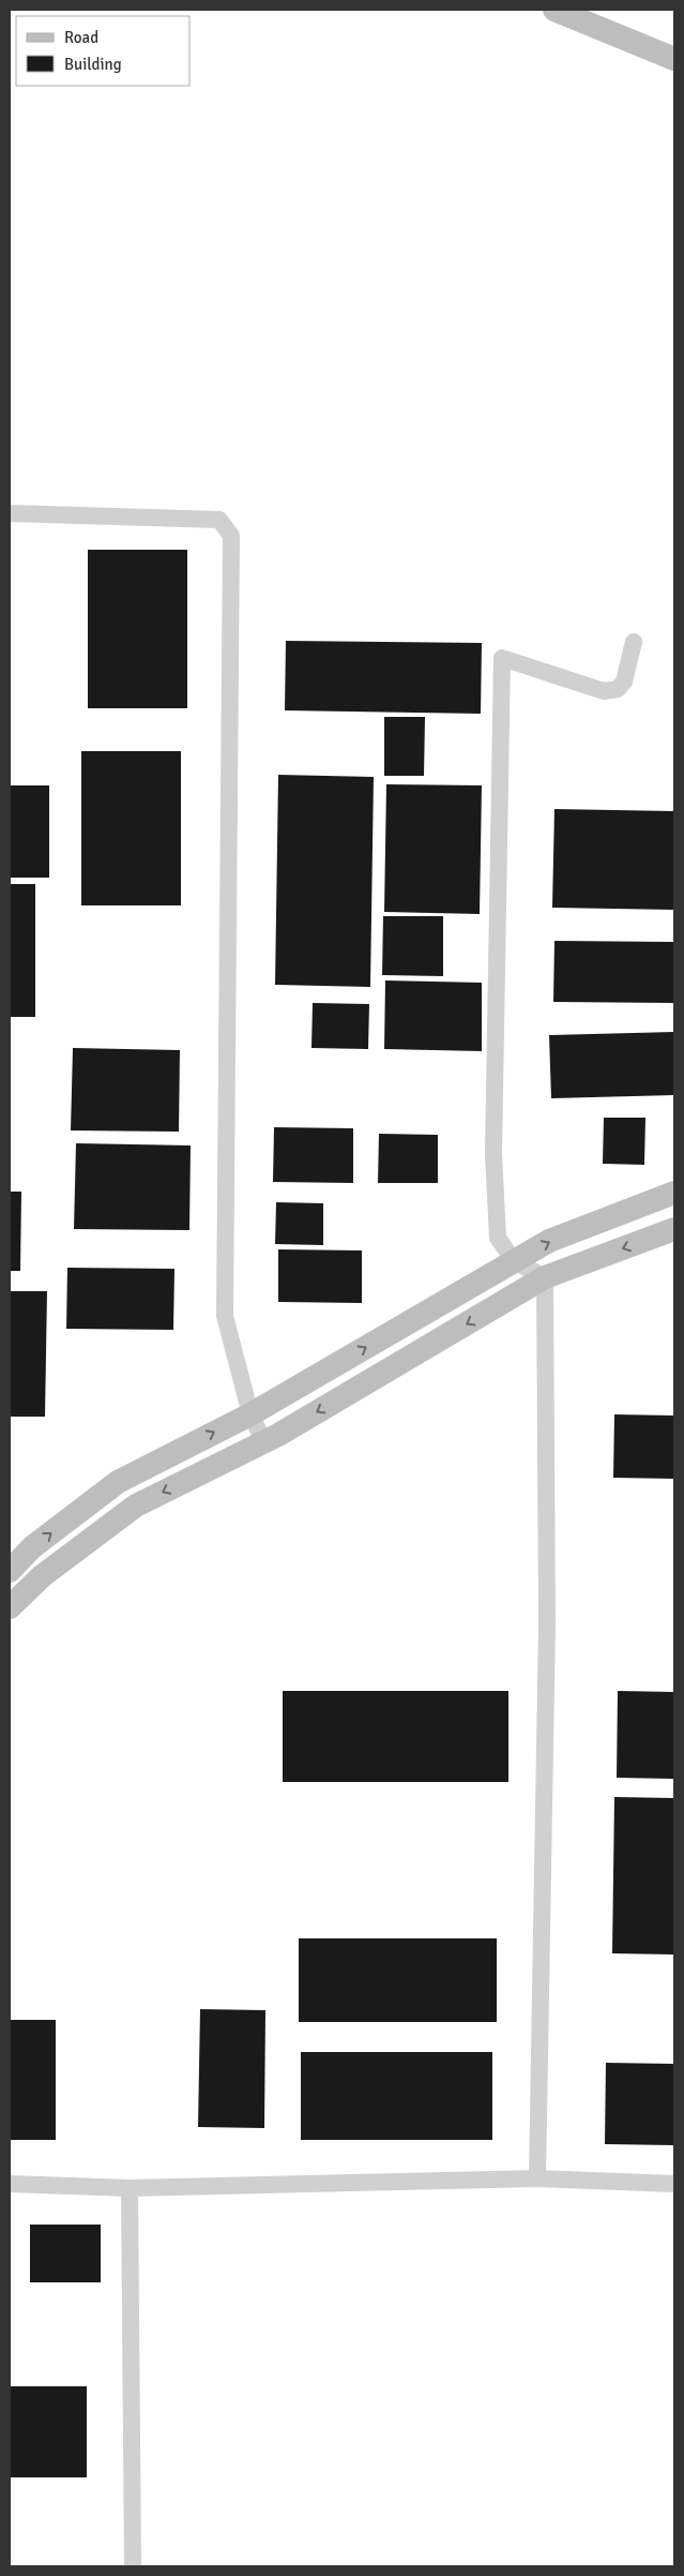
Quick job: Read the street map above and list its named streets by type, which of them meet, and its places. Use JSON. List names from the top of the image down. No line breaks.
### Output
{"legend":["Road","Building"]}
